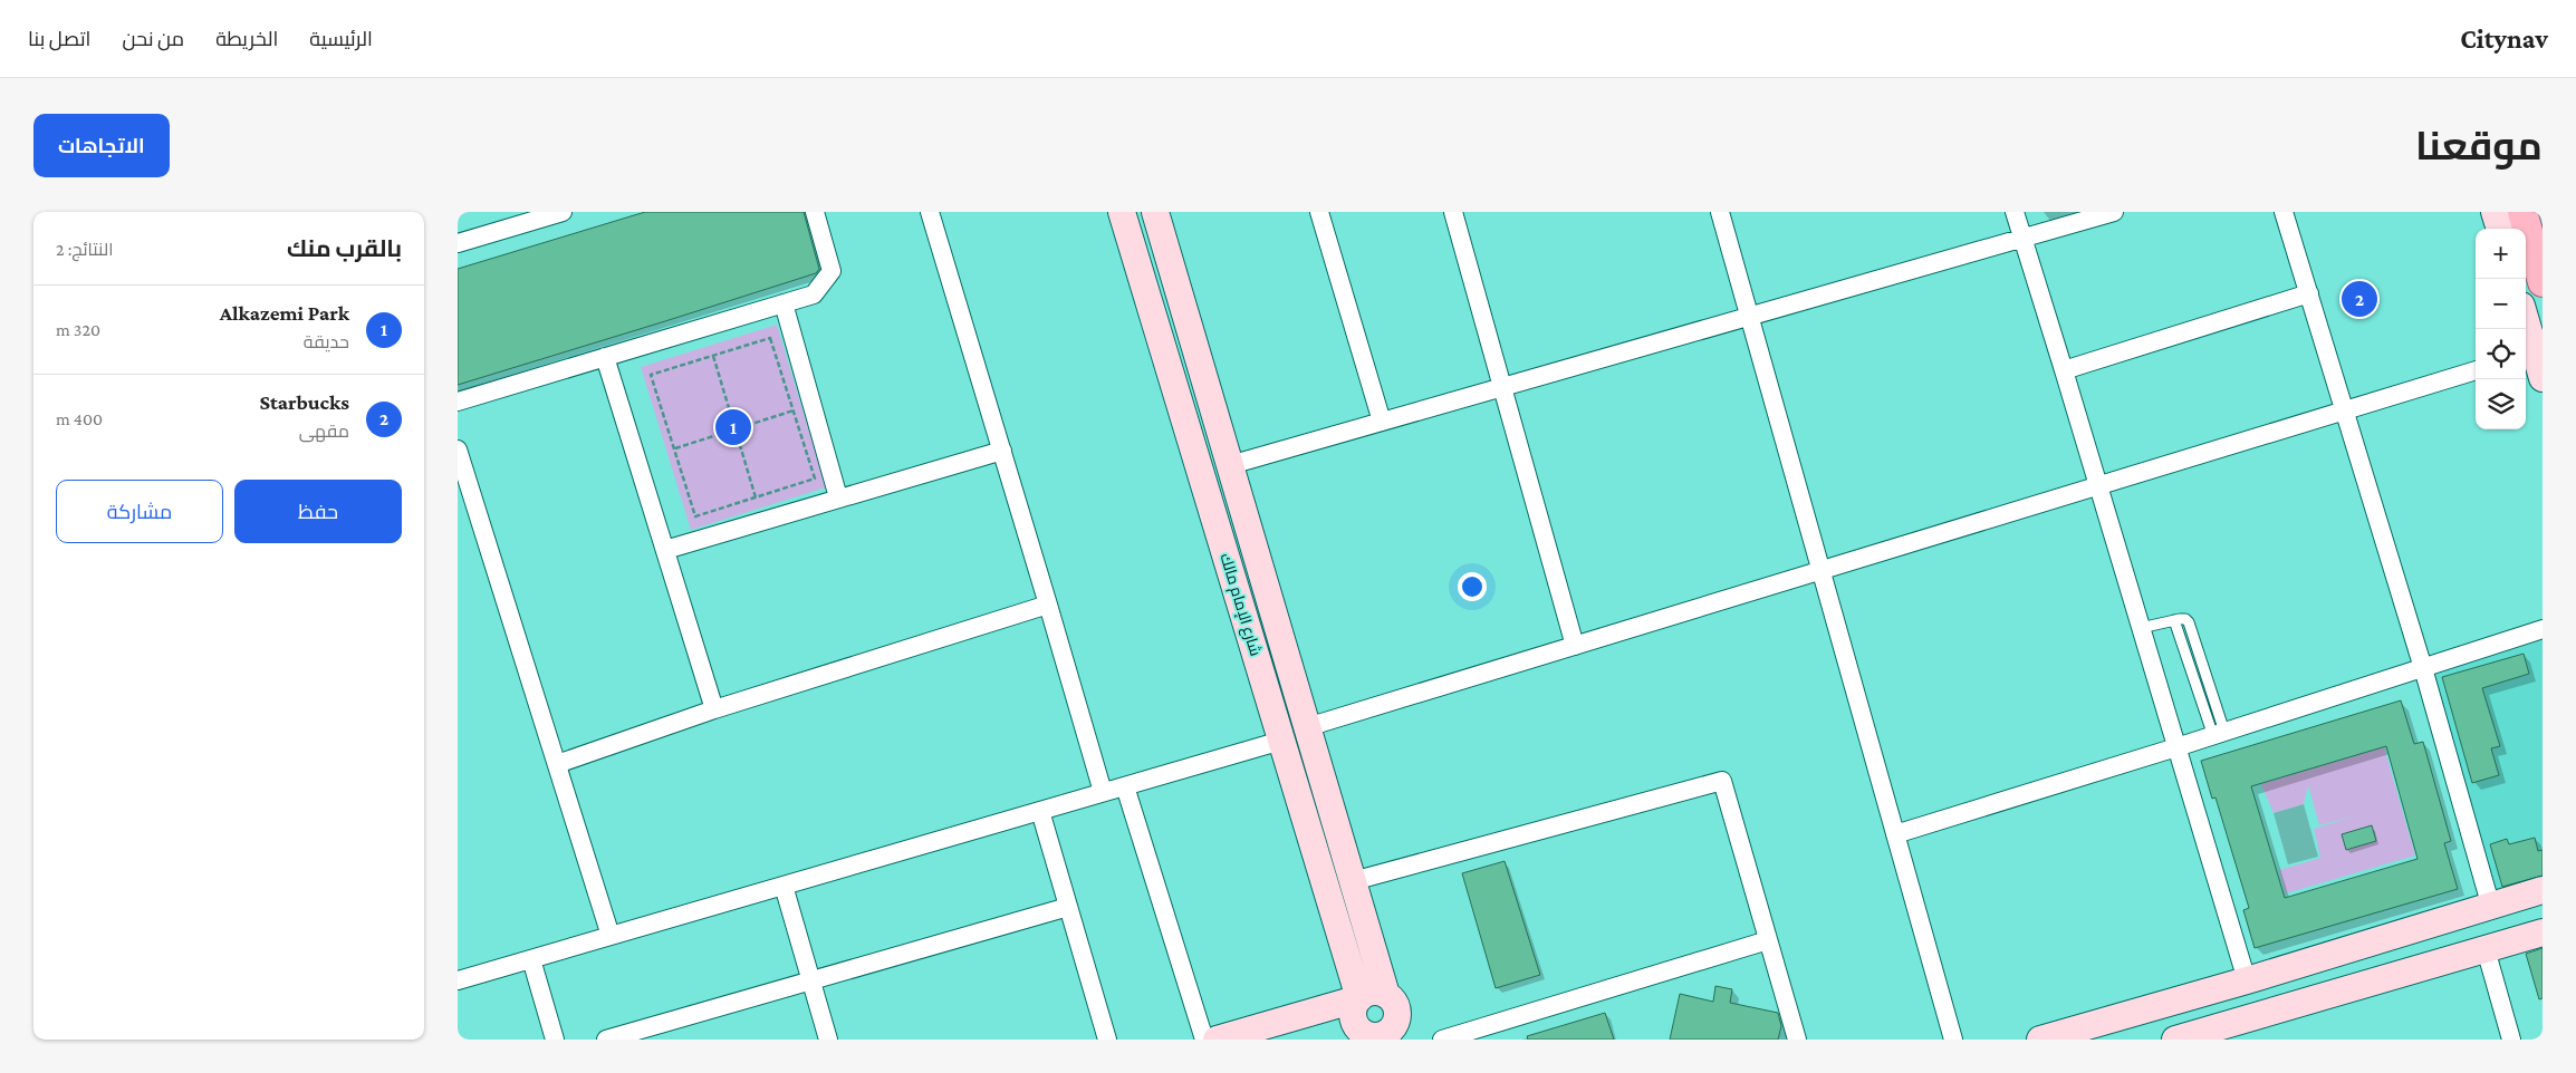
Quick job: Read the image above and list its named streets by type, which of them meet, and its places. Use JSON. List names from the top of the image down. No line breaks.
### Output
{"streets":{"street":["شارع الإمام مالك"]},"page":{"header":"Citynav","nav":["الرئيسية","الخريطة","من نحن","اتصل بنا"],"title":"موقعنا","buttons":["الاتجاهات",["حفظ","مشاركة"]],"heading":["بالقرب منك","النتائج: 2"],"map_buttons":["+","−"],"pins":["2","1"],"list":[{"mark":"1","name":"Alkazemi Park","note":"حديقة","value":"320 m"},{"mark":"2","name":"Starbucks","note":"مقهى","value":"400 m"}]}}
